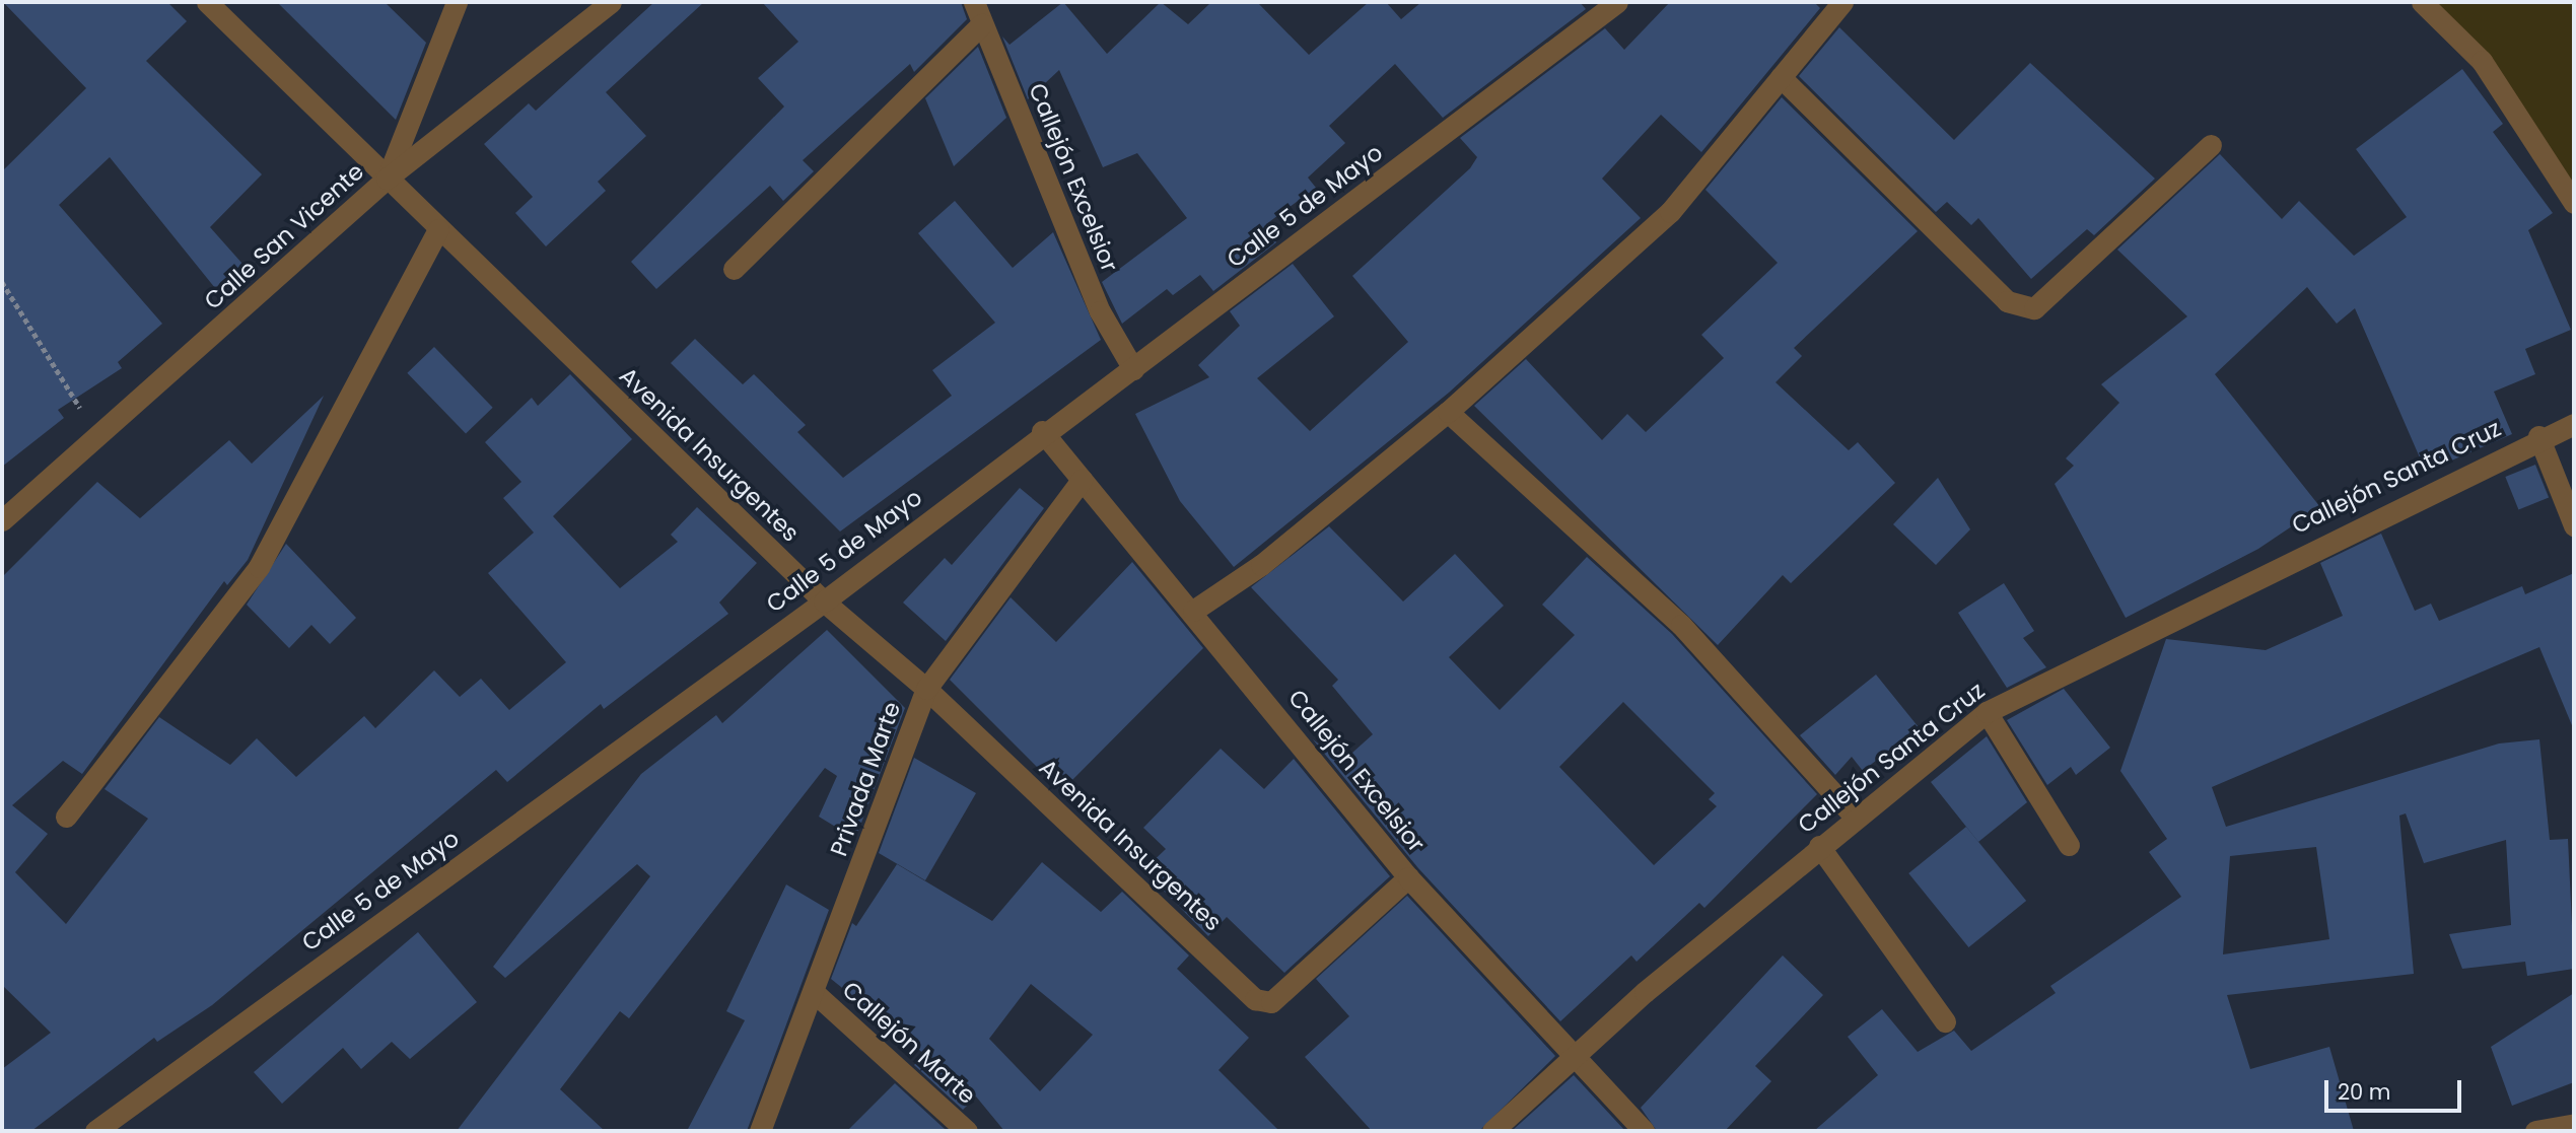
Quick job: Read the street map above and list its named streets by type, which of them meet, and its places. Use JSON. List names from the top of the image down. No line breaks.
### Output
{"streets":{"street":["Callejón Excelsior","Calle 5 de Mayo","Calle San Vicente","Avenida Insurgentes","Callejón Santa Cruz","Privada Marte","Callejón Marte"]},"crossings":[["Callejón Excelsior","Calle 5 de Mayo"],["Callejón Excelsior","Avenida Insurgentes"],["Callejón Excelsior","Callejón Santa Cruz"],["Callejón Excelsior","Privada Marte"],["Calle 5 de Mayo","Avenida Insurgentes"],["Calle San Vicente","Avenida Insurgentes"],["Avenida Insurgentes","Privada Marte"],["Privada Marte","Callejón Marte"]],"scale_bar":"20 m"}
